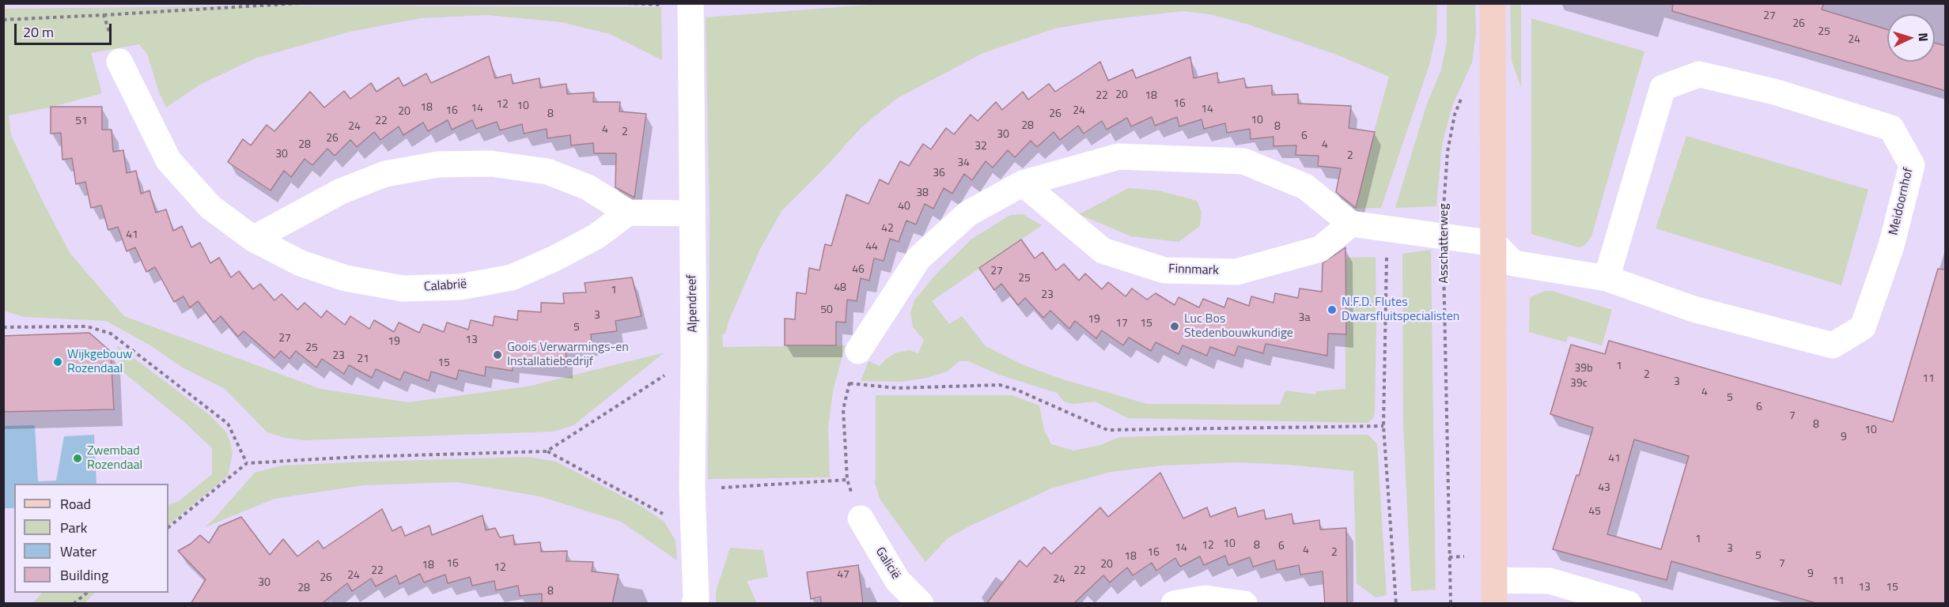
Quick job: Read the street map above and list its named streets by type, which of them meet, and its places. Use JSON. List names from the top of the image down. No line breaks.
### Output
{"streets":{"street":["Meidoornhof","Finnmark","Calabrië","Alpendreef","Galicië"],"path":["Asschatterweg"]},"places":["N.F.D. Flutes Dwarsfluitspecialisten","Luc Bos Stedenbouwkundige","Goois Verwarmings-en Installatiebedrijf","Wijkgebouw Rozendaal","Zwembad Rozendaal"],"house_numbers":["27","26","25","24","20","22","18","16","12","10","18","14","14","16","24","20","8","26","10","51","22","28","24","8","4","2","30","6","26","28","4","32","30","2","34","36","38","40","42","41","44","46","27","25","48","1","23","50","3","3a","19","17","15","5","27","13","19","25","23","21","15","1","39b","2","11","3","39c","4","5","6","7","8","10","9","41","43","45","1","10","12","8","6","14","3","4","16","2","5","18","16","7","20","18","12","22","22","9","47","24","26","24","11","30","13","15","28","8"],"legend":["Road","Park","Water","Building"],"scale_bar":"20 m","north":"right"}
